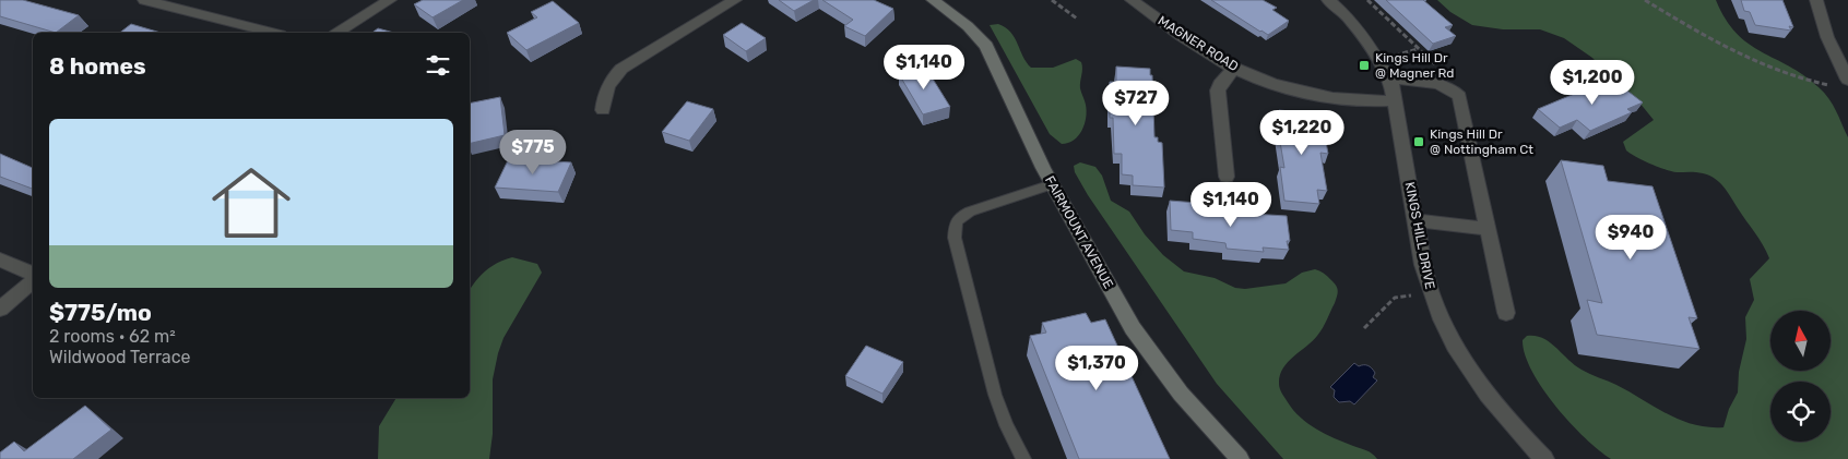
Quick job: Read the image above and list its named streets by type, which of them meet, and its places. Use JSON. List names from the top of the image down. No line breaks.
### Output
{"streets":{"street":["MAGNER ROAD","FAIRMOUNT AVENUE","KINGS HILL DRIVE"]},"crossings":[["MAGNER ROAD","KINGS HILL DRIVE"]],"places":{"transit":["Kings Hill Dr @ Magner Rd","Kings Hill Dr @ Nottingham Ct"]},"north":"top","page":{"heading":"8 homes","price":["$1,140","$1,200","$727","$1,220","$775","$1,140","$940","$1,370"],"list":[{"name":"$775/mo","note":"2 rooms · 62 m² · Wildwood Terrace"}]}}
